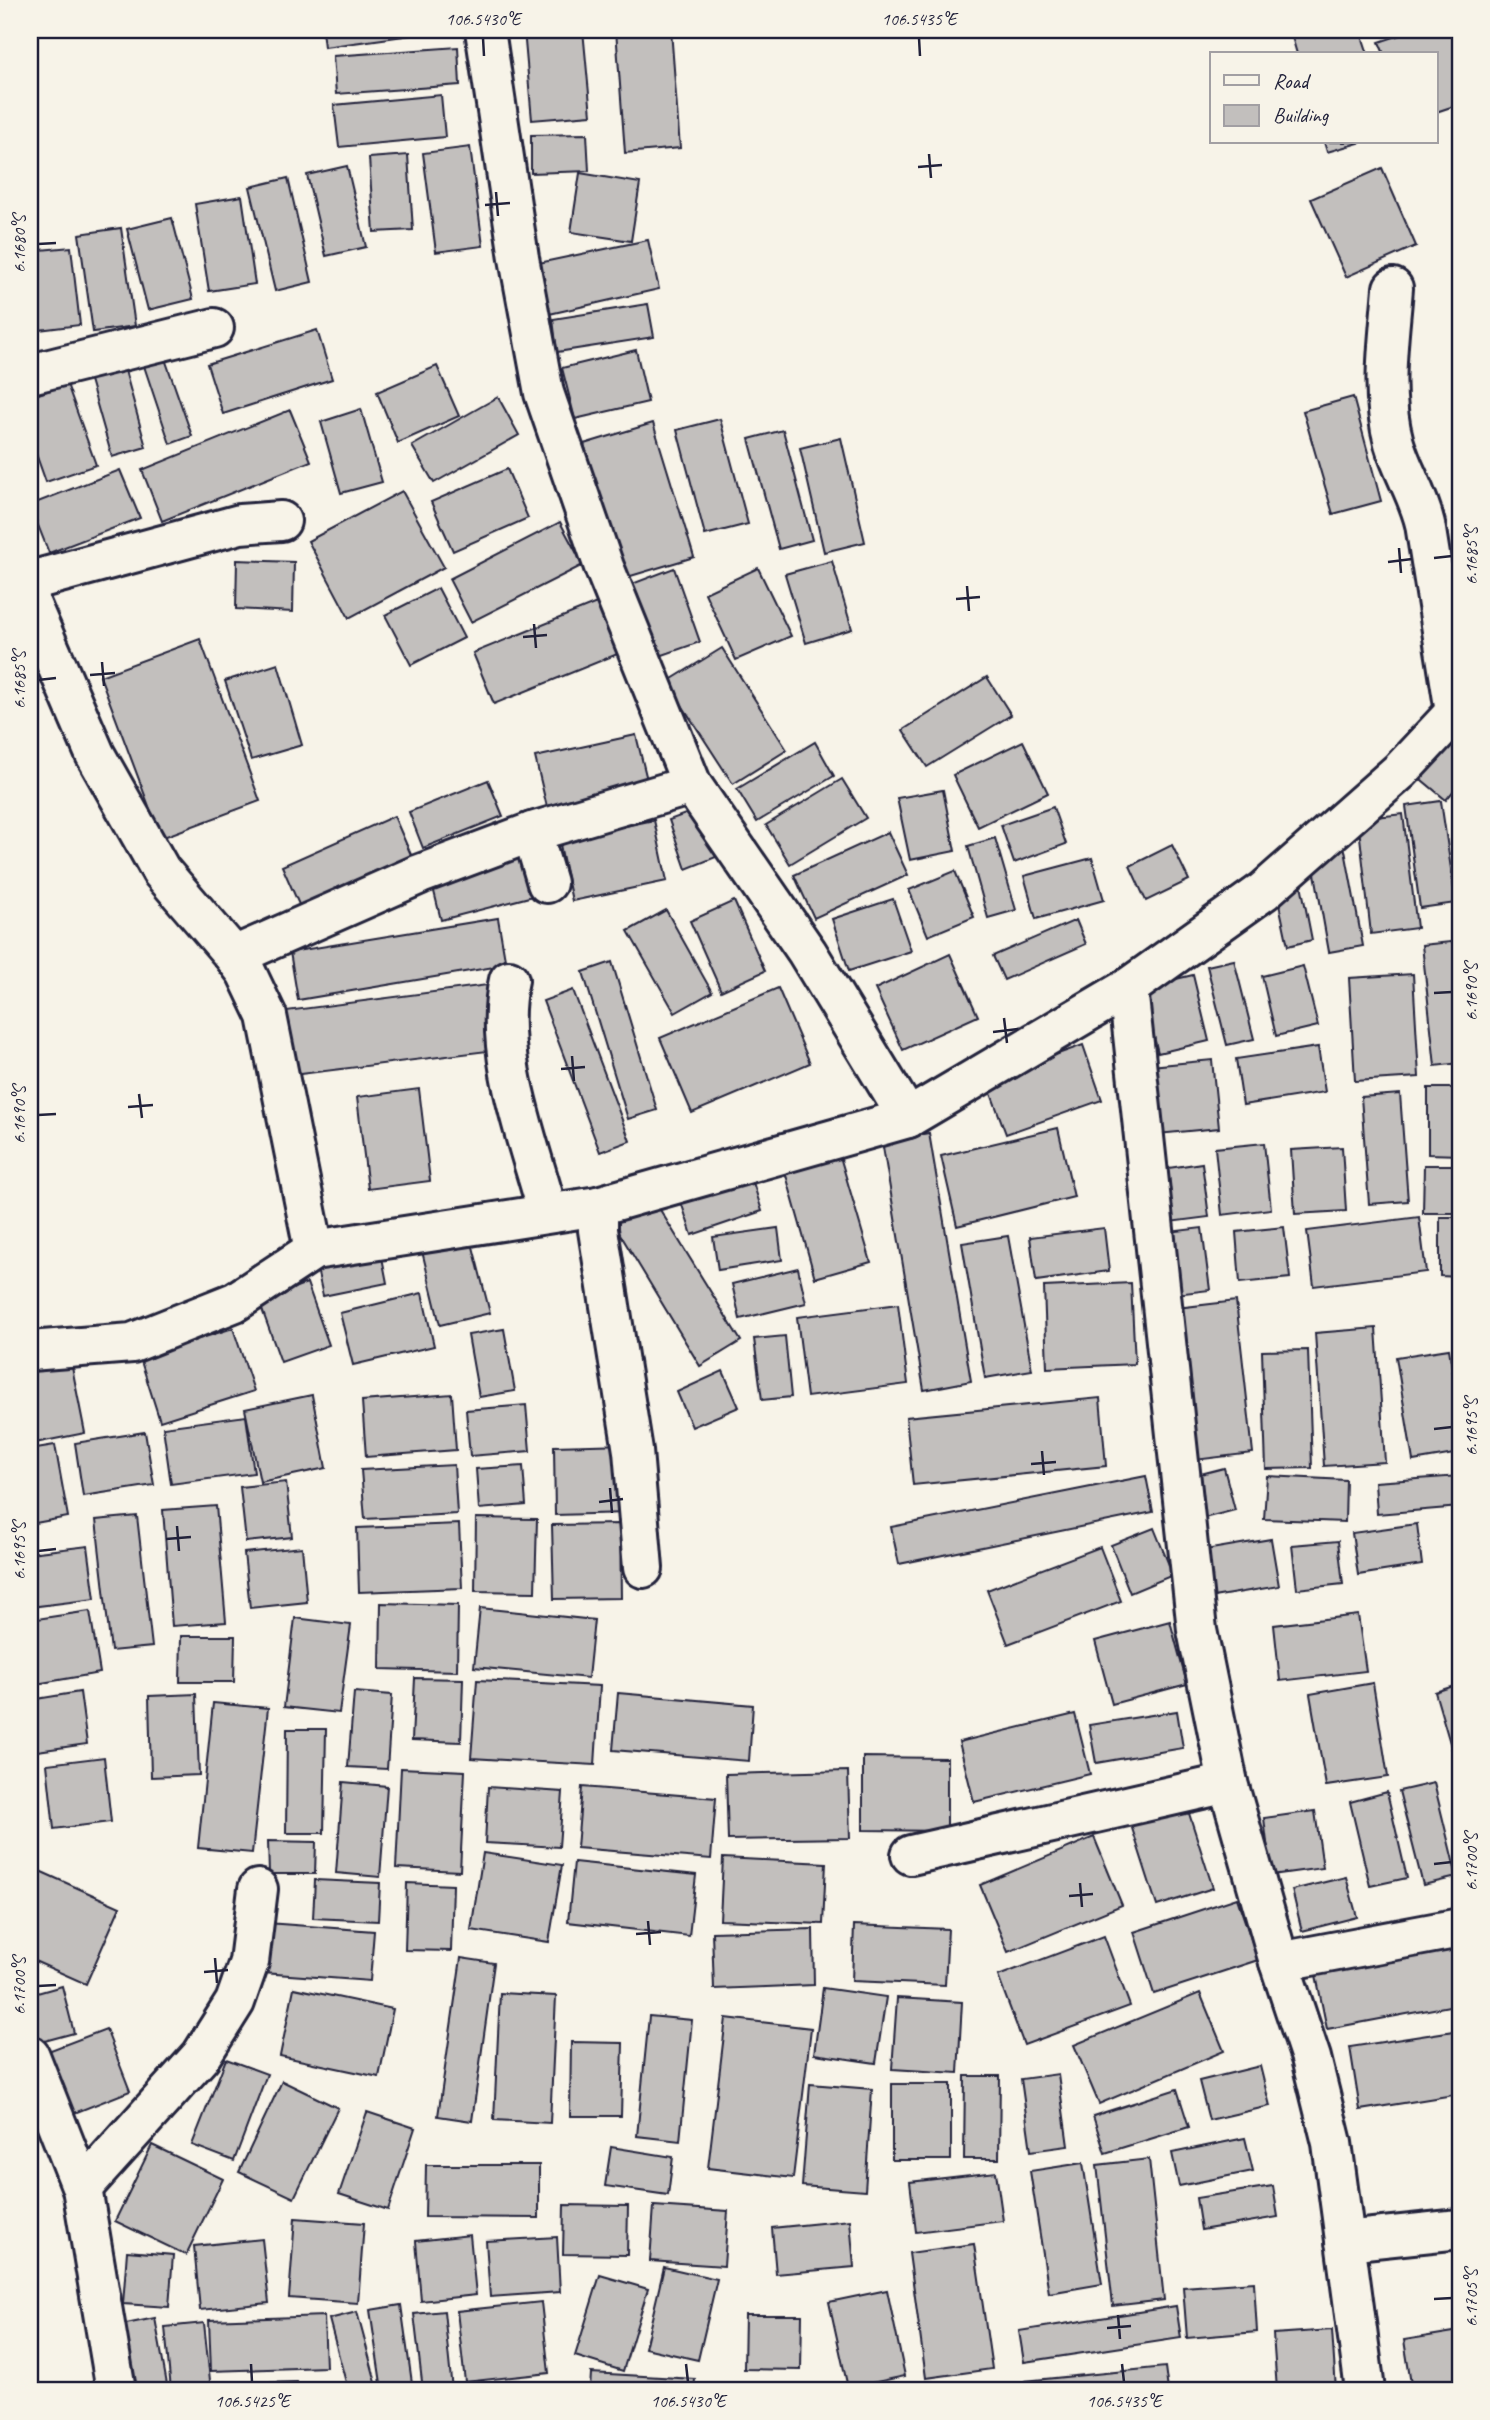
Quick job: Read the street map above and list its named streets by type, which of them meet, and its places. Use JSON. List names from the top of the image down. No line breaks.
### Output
{"legend":["Road","Building"],"coordinates":["106.5430°E","106.5435°E","6.1680°S","6.1685°S","6.1690°S","6.1695°S","6.1700°S","6.1705°S","106.5425°E"]}
